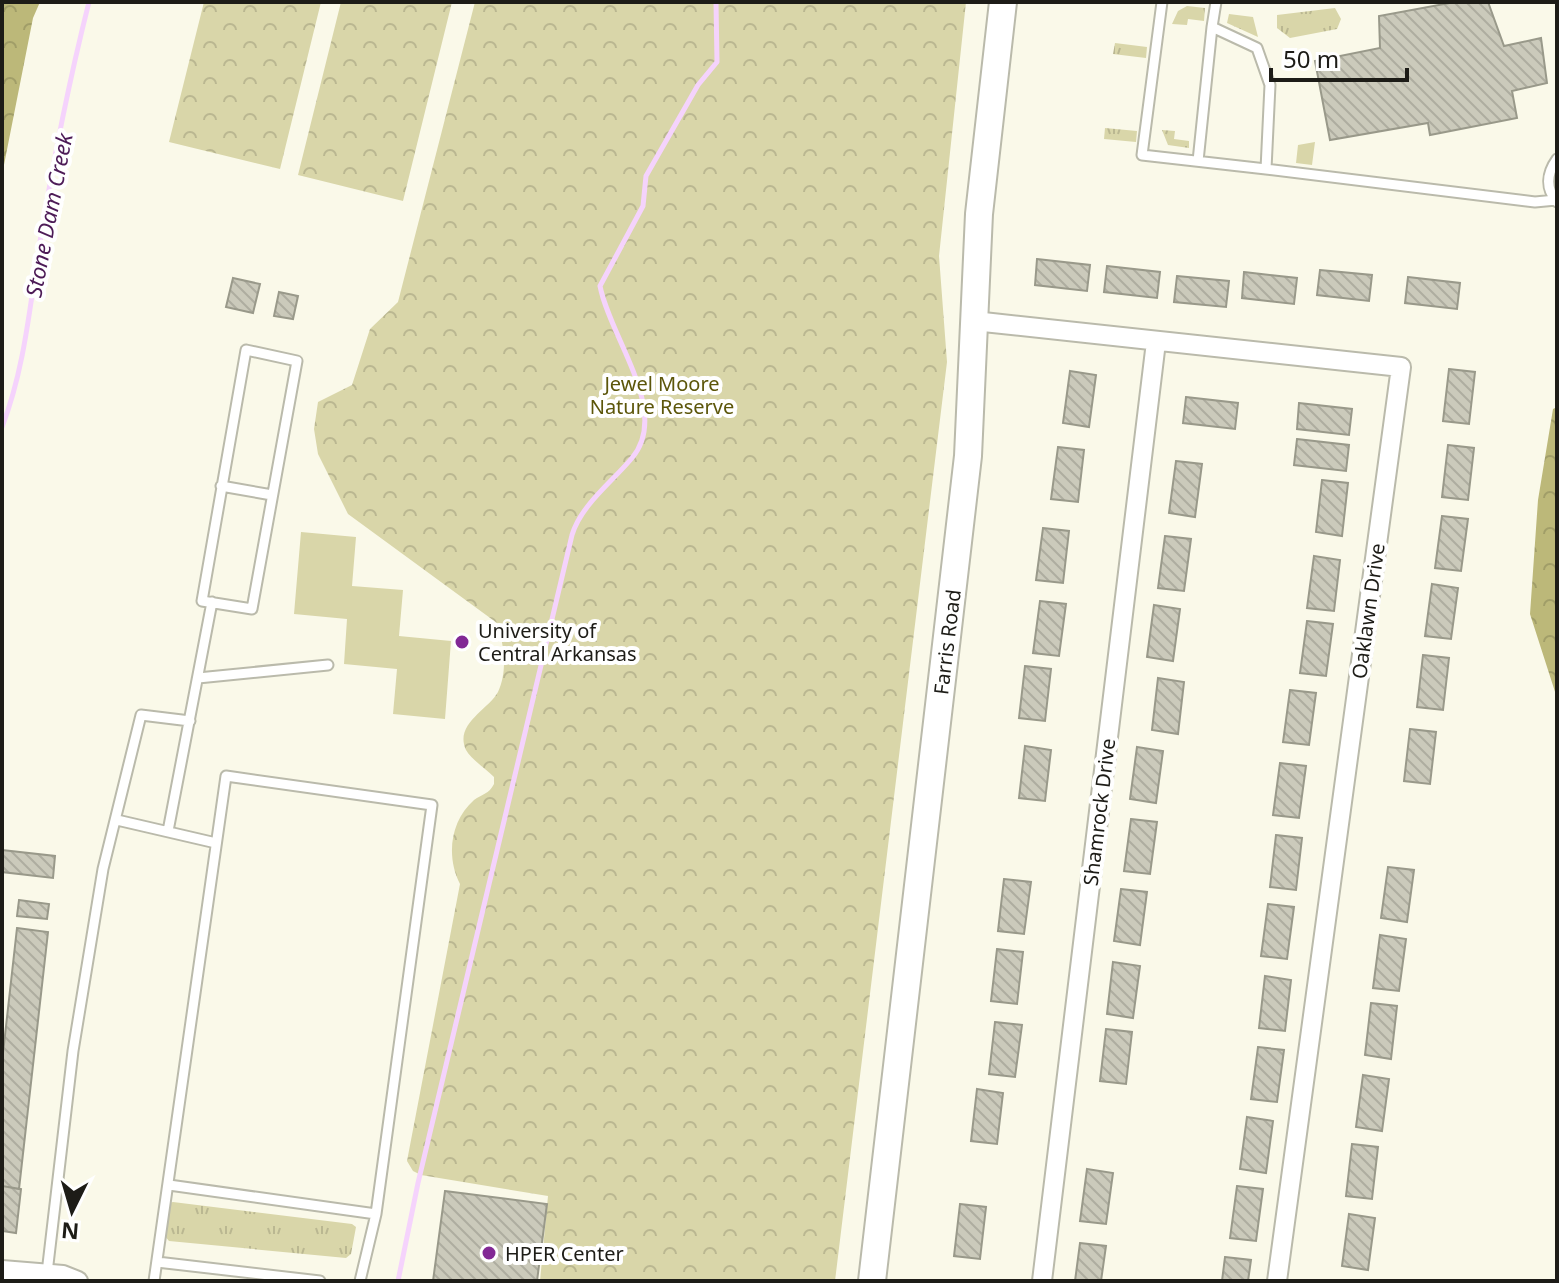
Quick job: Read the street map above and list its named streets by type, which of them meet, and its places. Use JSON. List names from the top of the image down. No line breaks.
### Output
{"streets":{"street":["Oaklawn Drive","Farris Road","Shamrock Drive"]},"crossings":[["Oaklawn Drive","Farris Road"],["Oaklawn Drive","Shamrock Drive"]],"water":["Stone Dam Creek"],"parks":["Jewel Moore Nature Reserve"],"places":["University of Central Arkansas","HPER Center"],"scale_bar":"50 m","north":"bottom"}
